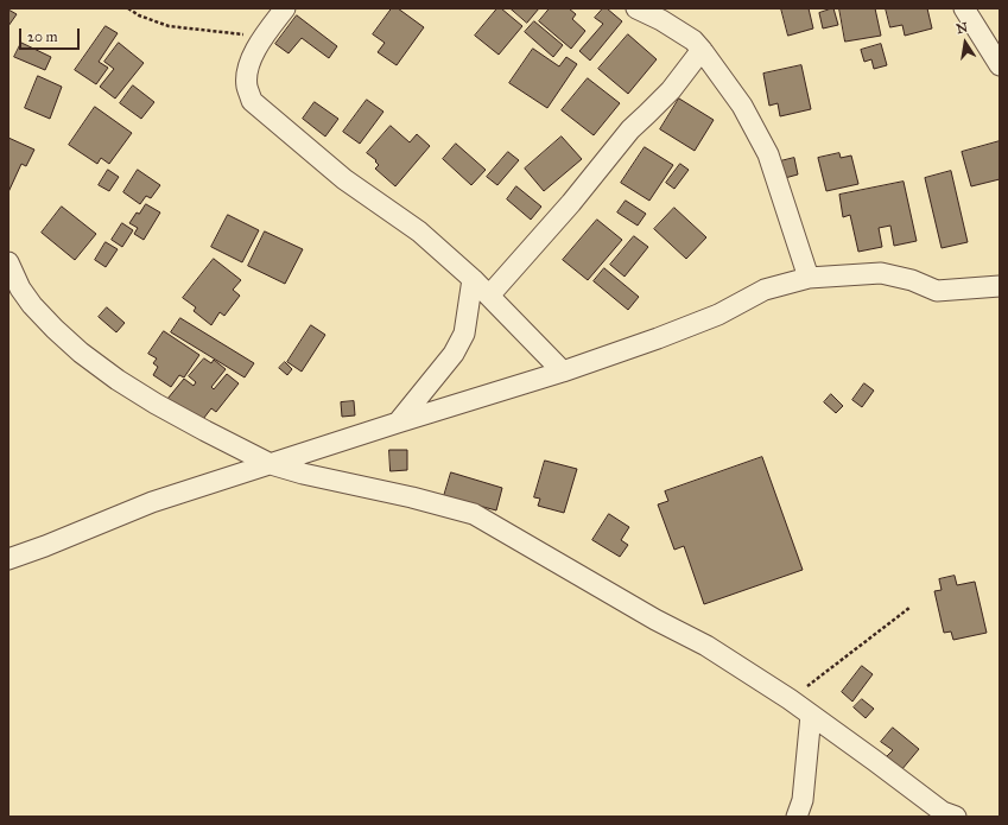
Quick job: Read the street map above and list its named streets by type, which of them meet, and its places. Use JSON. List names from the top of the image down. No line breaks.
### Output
{"scale_bar":"20 m","north":"top"}
